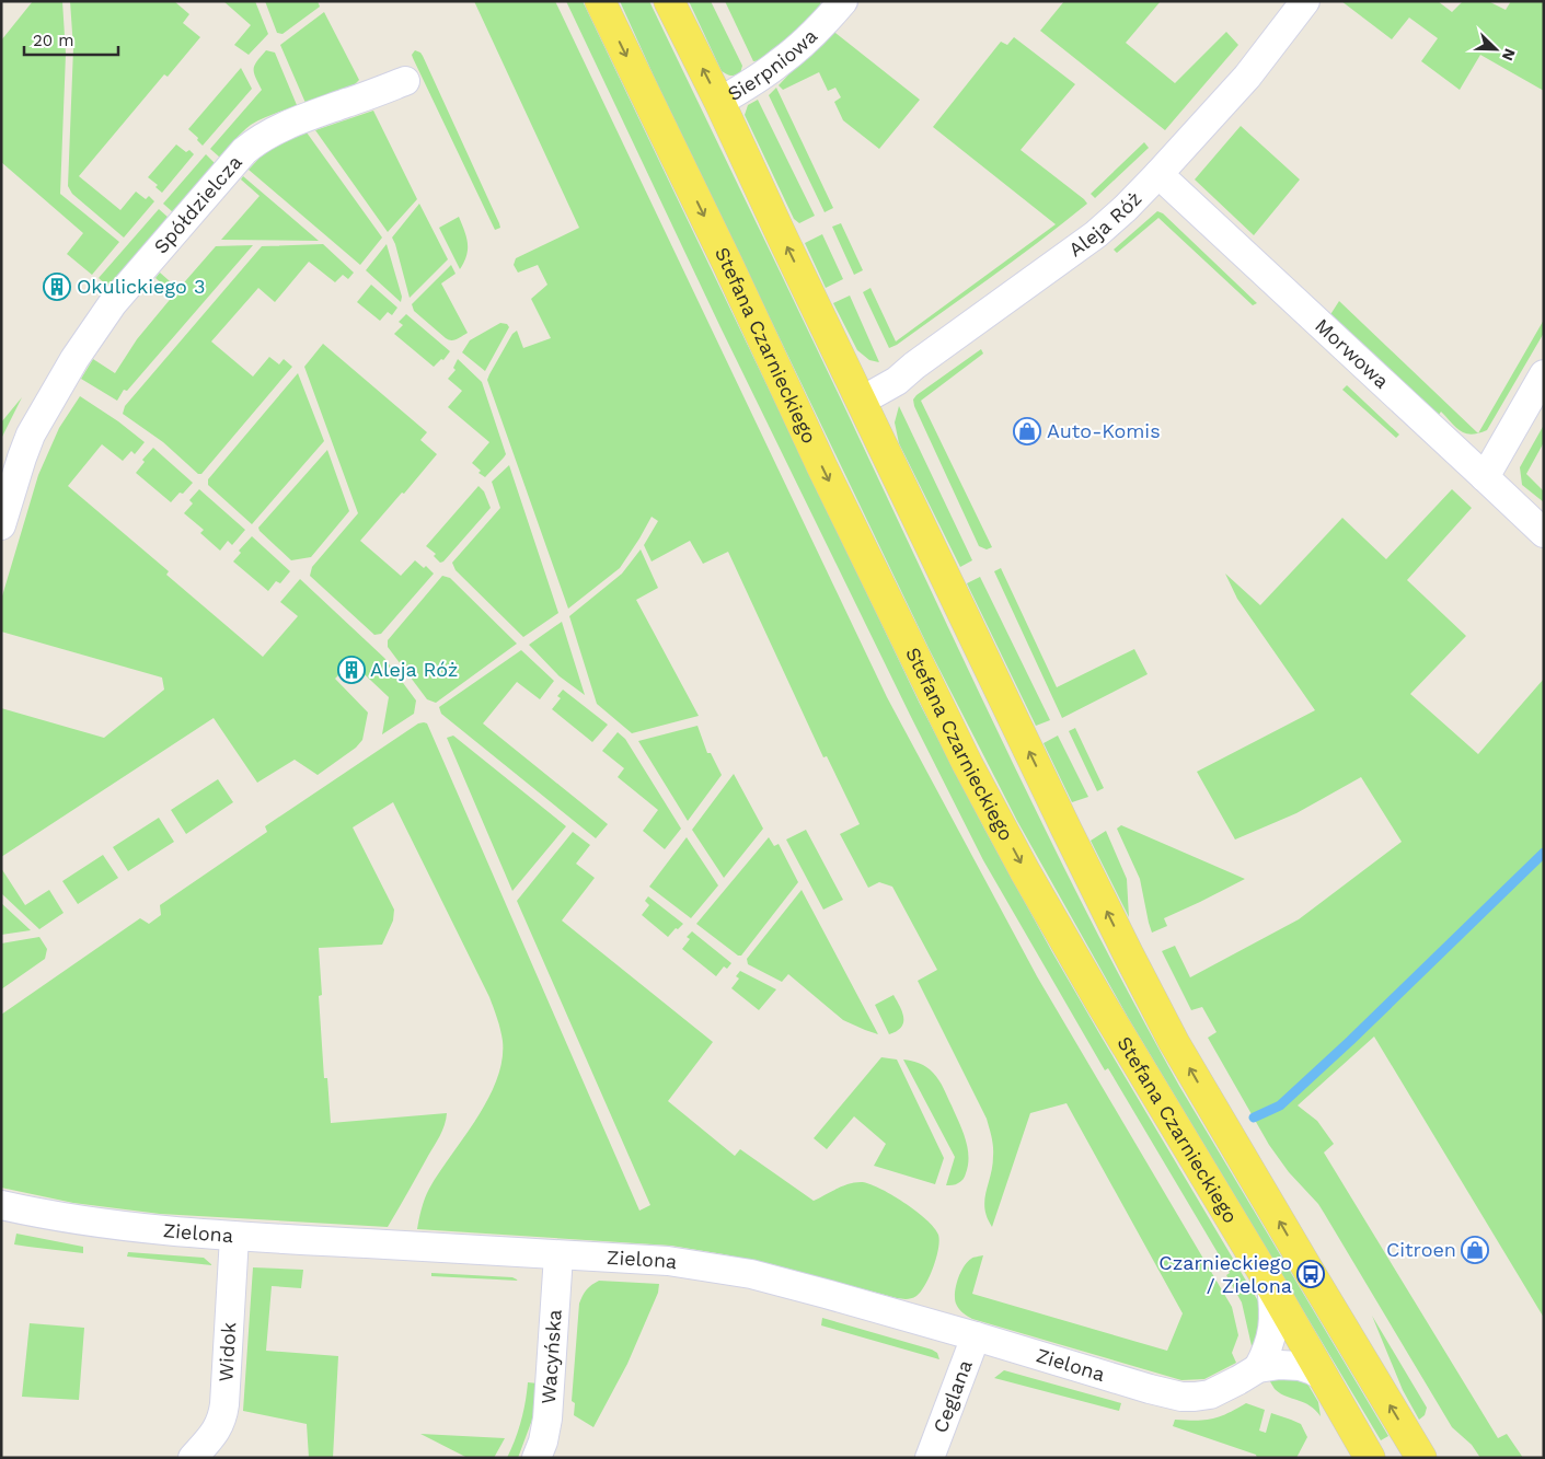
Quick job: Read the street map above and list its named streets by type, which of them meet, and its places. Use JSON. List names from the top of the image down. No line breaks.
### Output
{"streets":{"main road":["Stefana Czarnieckiego"],"street":["Sierpniowa","Spółdzielcza","Aleja Róż","Morwowa","Zielona","Widok","Wacyńska","Ceglana"]},"crossings":[["Aleja Róż","Morwowa"],["Stefana Czarnieckiego","Zielona"],["Zielona","Widok"],["Zielona","Wacyńska"],["Zielona","Ceglana"]],"places":{"building":["Okulickiego 3","Aleja Róż"],"shop":["Auto-Komis","Citroen"],"bus stop":["Czarnieckiego / Zielona"]},"scale_bar":"20 m","north":"bottom right"}
